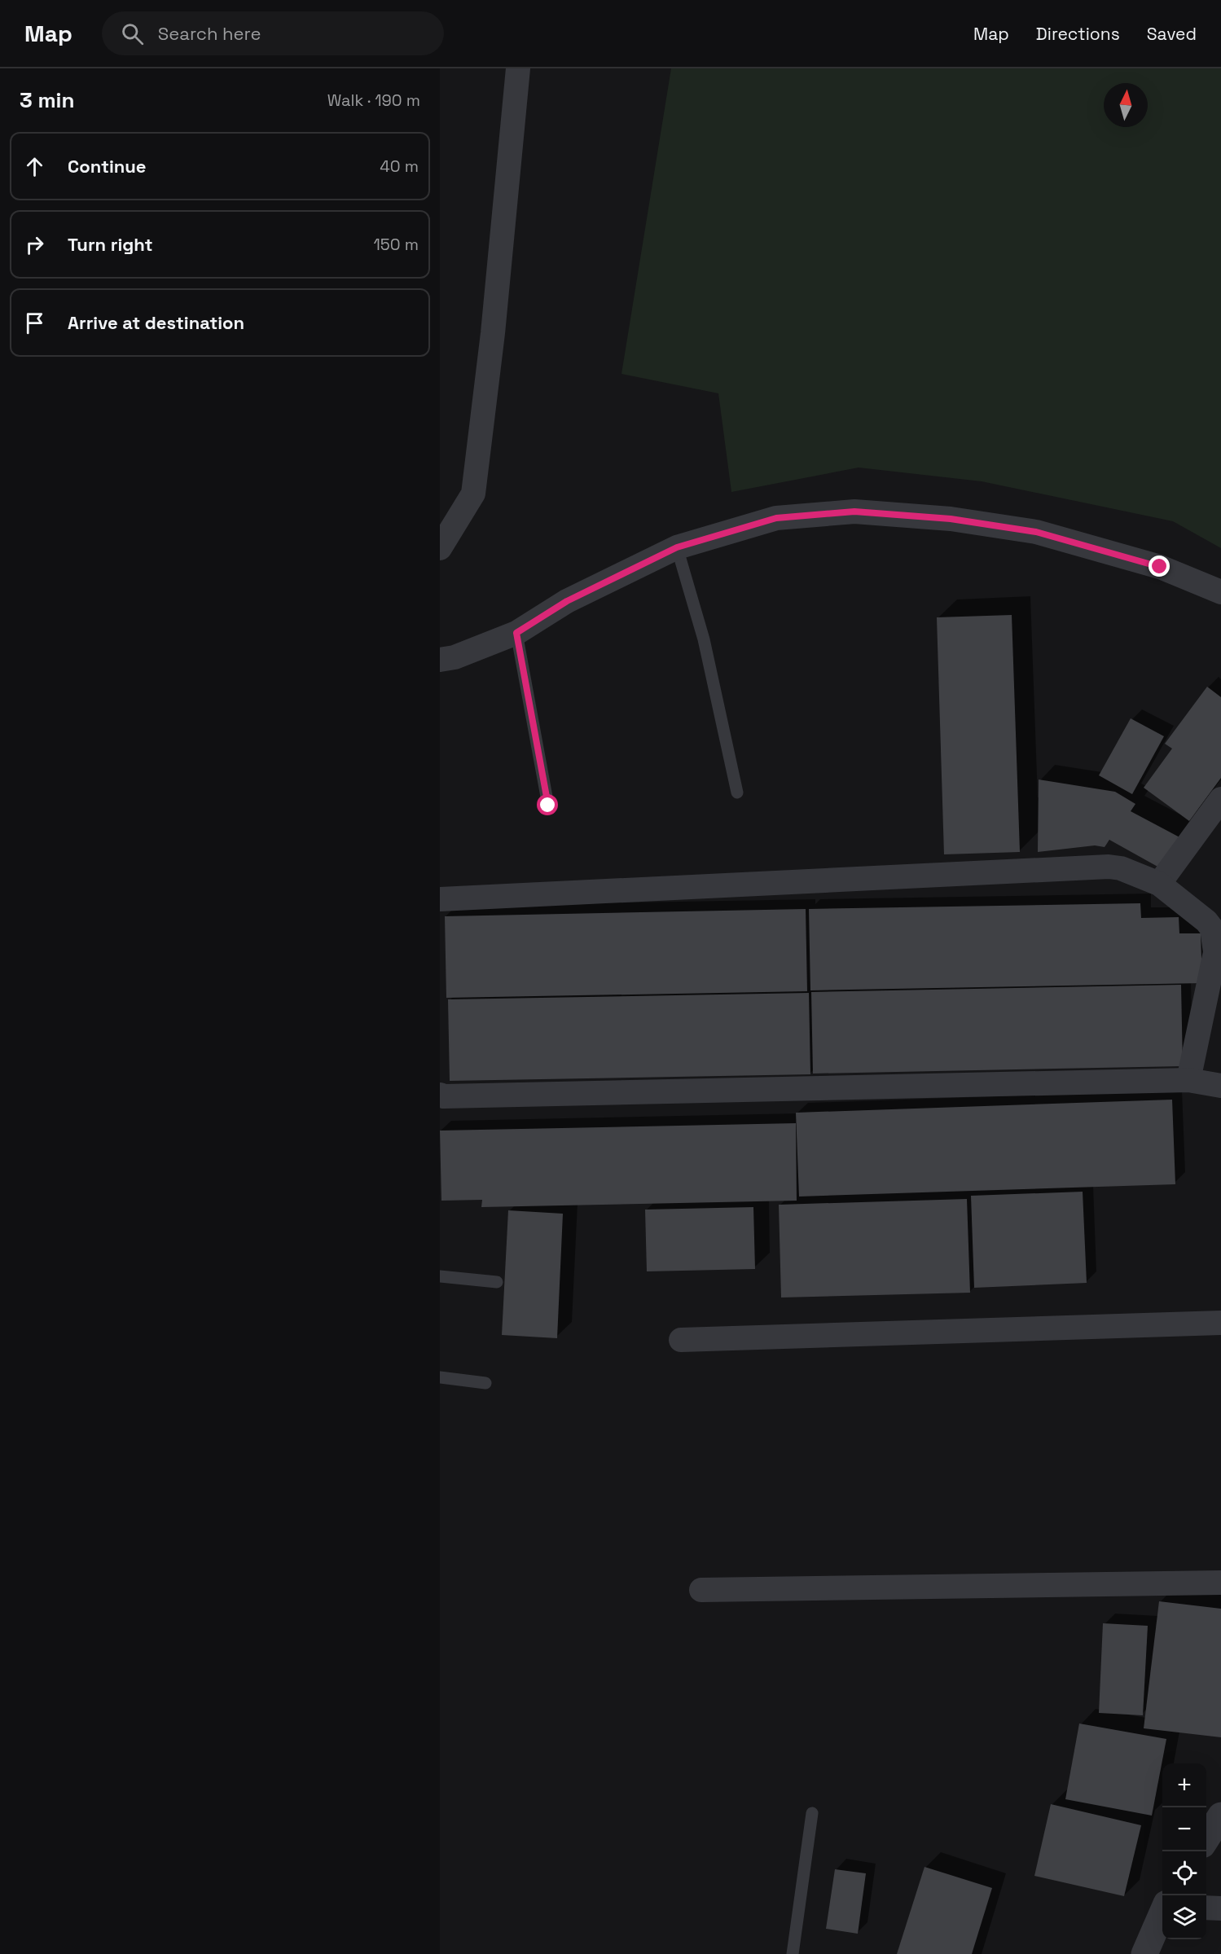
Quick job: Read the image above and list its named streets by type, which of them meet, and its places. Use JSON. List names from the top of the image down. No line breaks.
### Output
{"north":"top","page":{"header":"Map","search":"Search here","nav":["Map","Directions","Saved"],"heading":["3 min","Walk · 190 m"],"list":[["Continue","40 m"],["Turn right","150 m"],"Arrive at destination"],"map_buttons":["+","−"]}}
